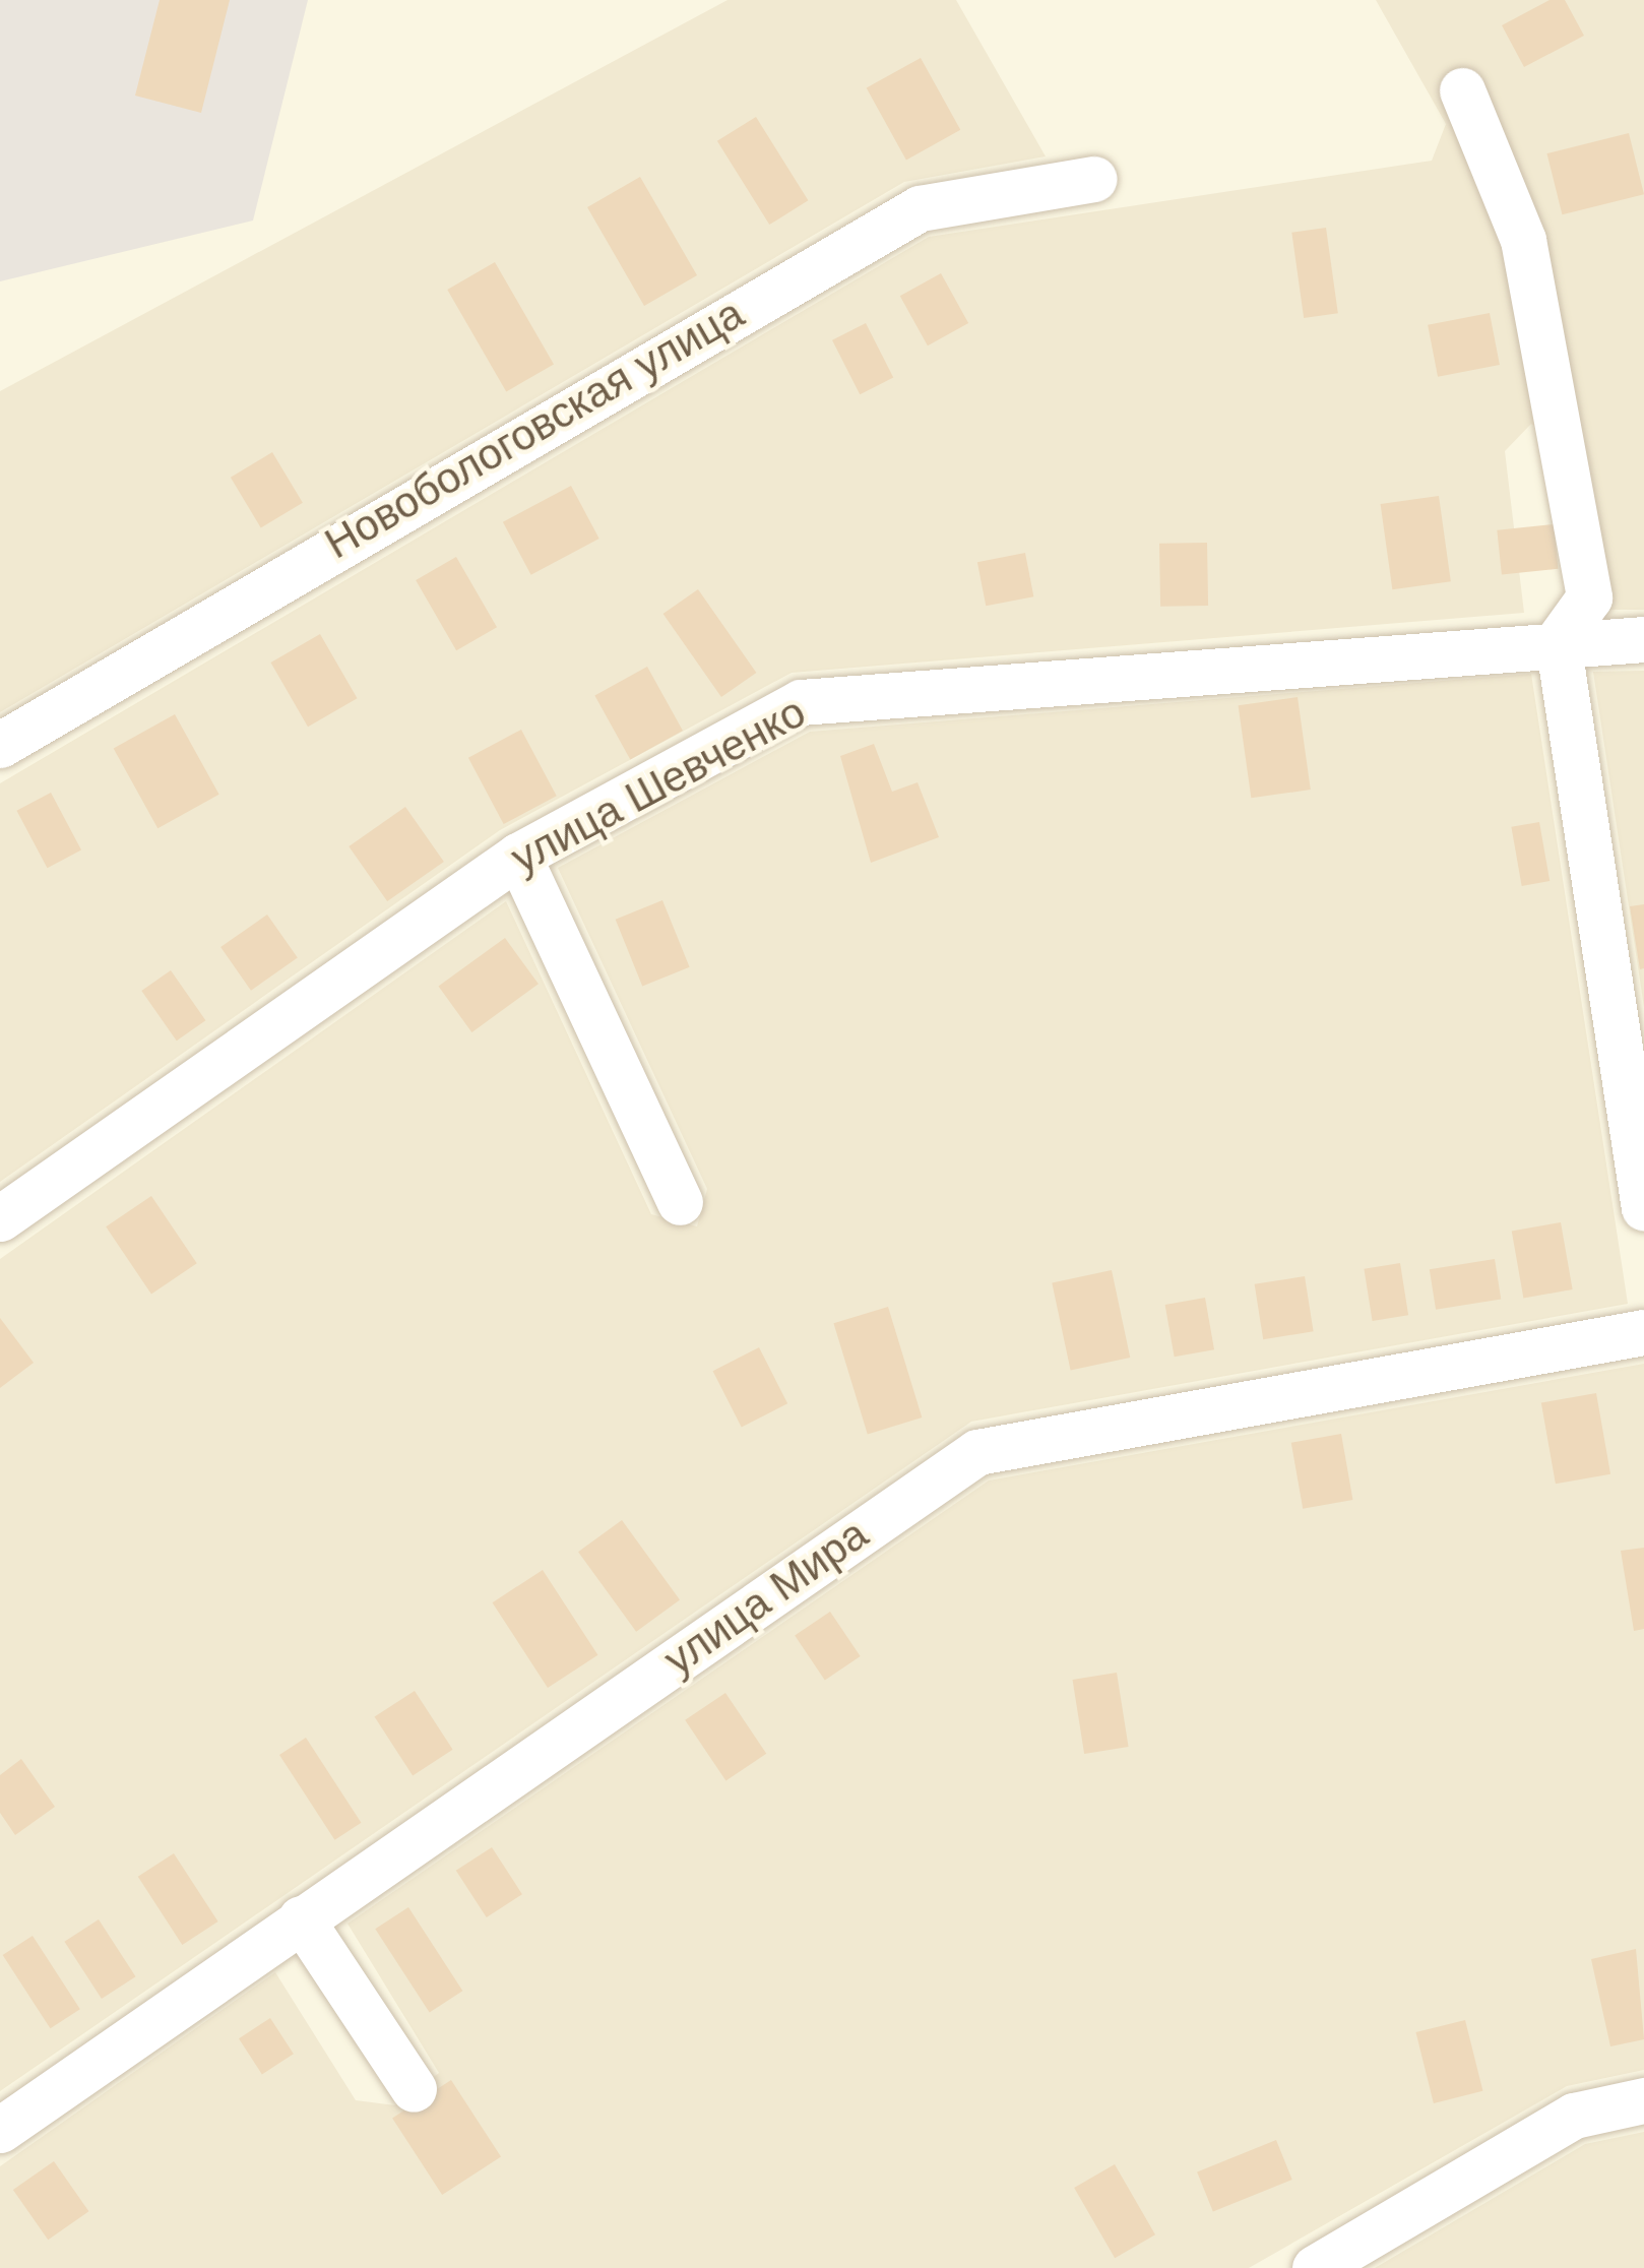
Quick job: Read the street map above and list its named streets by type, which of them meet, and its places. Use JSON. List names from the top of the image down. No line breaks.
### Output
{"streets":{"street":["Новобологовская улица","улица Шевченко","улица Мира"]}}
